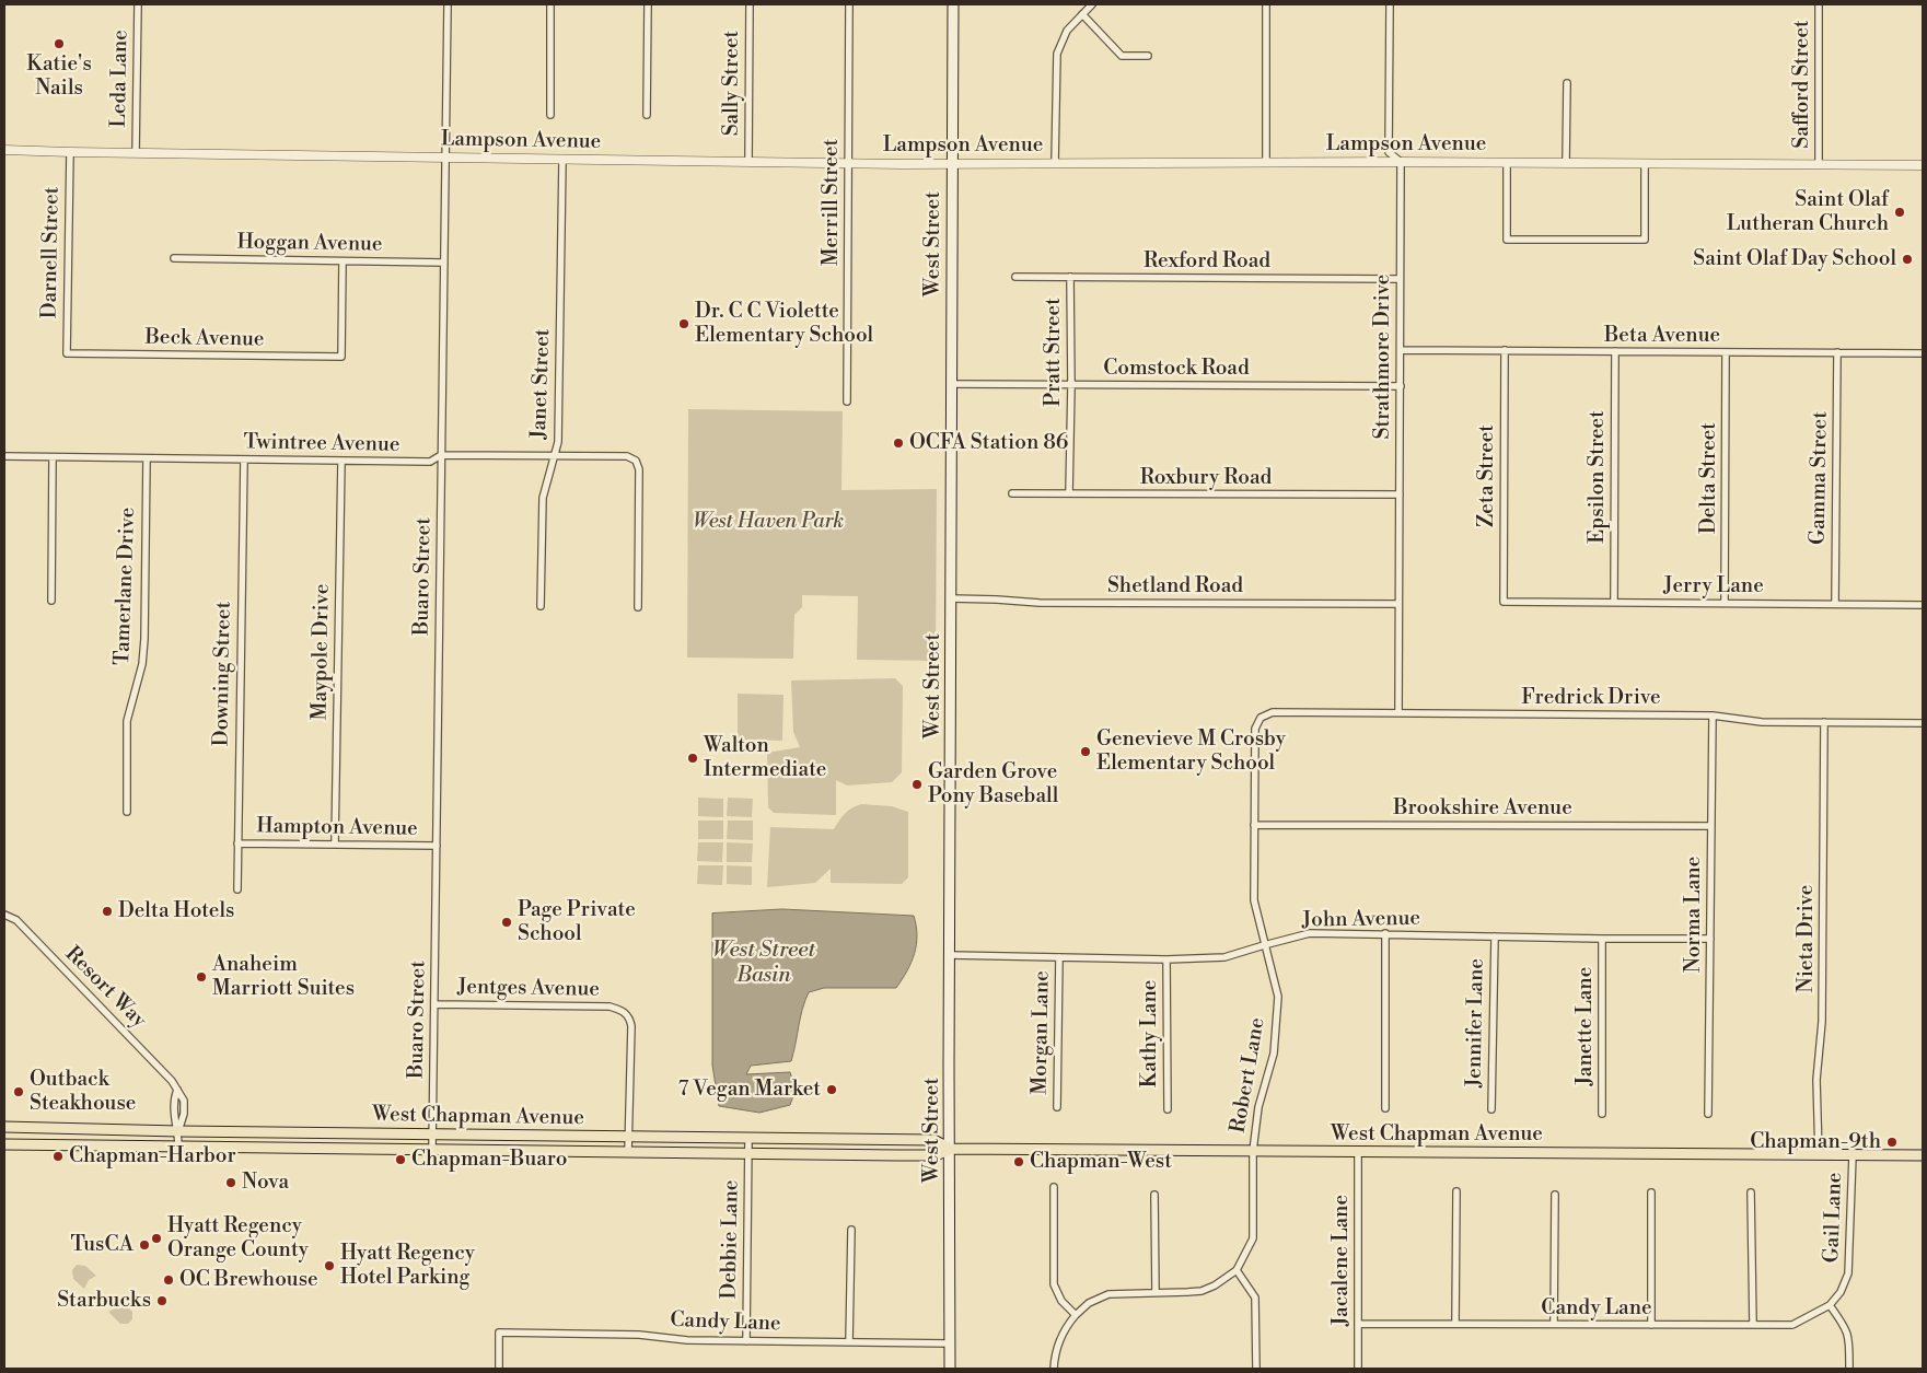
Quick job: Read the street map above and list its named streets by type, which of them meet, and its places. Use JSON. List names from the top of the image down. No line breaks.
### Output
{"streets":{"main road":["West Street","West Chapman Avenue"],"street":["Leda Lane","Sally Street","Safford Street","Lampson Avenue","Merrill Street","Hoggan Avenue","Darnell Street","Rexford Road","Beta Avenue","Beck Avenue","Pratt Street","Strathmore Drive","Comstock Road","Janet Street","Twintree Avenue","Zeta Street","Epsilon Street","Roxbury Road","Delta Street","Gamma Street","Buaro Street","Tamerlane Drive","Shetland Road","Jerry Lane","Maypole Drive","Downing Street","Fredrick Drive","Brookshire Avenue","Hampton Avenue","Norma Lane","John Avenue","Nieta Drive","Resort Way","Jentges Avenue","Jennifer Lane","Janette Lane","Morgan Lane","Kathy Lane","Robert Lane","Gail Lane","Debbie Lane","Jacalene Lane","Candy Lane"]},"crossings":[["Leda Lane","Lampson Avenue"],["Sally Street","Lampson Avenue"],["Safford Street","Lampson Avenue"],["Lampson Avenue","Merrill Street"],["Lampson Avenue","West Street"],["Lampson Avenue","Darnell Street"],["Lampson Avenue","Strathmore Drive"],["Lampson Avenue","Janet Street"],["Lampson Avenue","Buaro Street"],["Hoggan Avenue","Beck Avenue"],["Hoggan Avenue","Buaro Street"],["West Street","Comstock Road"],["West Street","Shetland Road"],["West Street","John Avenue"],["West Street","West Chapman Avenue"],["West Street","Candy Lane"],["Darnell Street","Beck Avenue"],["Rexford Road","Pratt Street"],["Rexford Road","Strathmore Drive"],["Beta Avenue","Strathmore Drive"],["Beta Avenue","Zeta Street"],["Beta Avenue","Epsilon Street"],["Beta Avenue","Delta Street"],["Beta Avenue","Gamma Street"],["Pratt Street","Comstock Road"],["Pratt Street","Roxbury Road"],["Strathmore Drive","Comstock Road"],["Strathmore Drive","Roxbury Road"],["Strathmore Drive","Shetland Road"],["Strathmore Drive","Fredrick Drive"],["Janet Street","Twintree Avenue"],["Twintree Avenue","Buaro Street"],["Twintree Avenue","Tamerlane Drive"],["Twintree Avenue","Maypole Drive"],["Twintree Avenue","Downing Street"],["Zeta Street","Jerry Lane"],["Epsilon Street","Jerry Lane"],["Delta Street","Jerry Lane"],["Gamma Street","Jerry Lane"],["Buaro Street","Hampton Avenue"],["Buaro Street","Jentges Avenue"],["Buaro Street","West Chapman Avenue"],["Maypole Drive","Hampton Avenue"],["Downing Street","Hampton Avenue"],["Fredrick Drive","Norma Lane"],["Fredrick Drive","Nieta Drive"],["Fredrick Drive","Robert Lane"],["Brookshire Avenue","Norma Lane"],["Brookshire Avenue","Robert Lane"],["Norma Lane","John Avenue"],["John Avenue","Jennifer Lane"],["John Avenue","Janette Lane"],["John Avenue","Morgan Lane"],["John Avenue","Kathy Lane"],["John Avenue","Robert Lane"],["Nieta Drive","West Chapman Avenue"],["Resort Way","West Chapman Avenue"],["Jentges Avenue","West Chapman Avenue"],["Robert Lane","West Chapman Avenue"],["West Chapman Avenue","Gail Lane"],["West Chapman Avenue","Debbie Lane"],["West Chapman Avenue","Jacalene Lane"],["Gail Lane","Candy Lane"],["Debbie Lane","Candy Lane"],["Jacalene Lane","Candy Lane"]],"water":["West Street Basin"],"parks":["West Haven Park"],"places":["Katie's Nails","Saint Olaf Lutheran Church","Saint Olaf Day School","Dr. C C Violette Elementary School","OCFA Station 86","Genevieve M Crosby Elementary School","Walton Intermediate","Garden Grove Pony Baseball","Delta Hotels","Page Private School","Anaheim Marriott Suites","7 Vegan Market","Outback Steakhouse","Chapman-9th","Chapman-Harbor","Chapman-Buaro","Chapman-West","Nova","Hyatt Regency Orange County","TusCA","Hyatt Regency Hotel Parking","OC Brewhouse","Starbucks"]}
